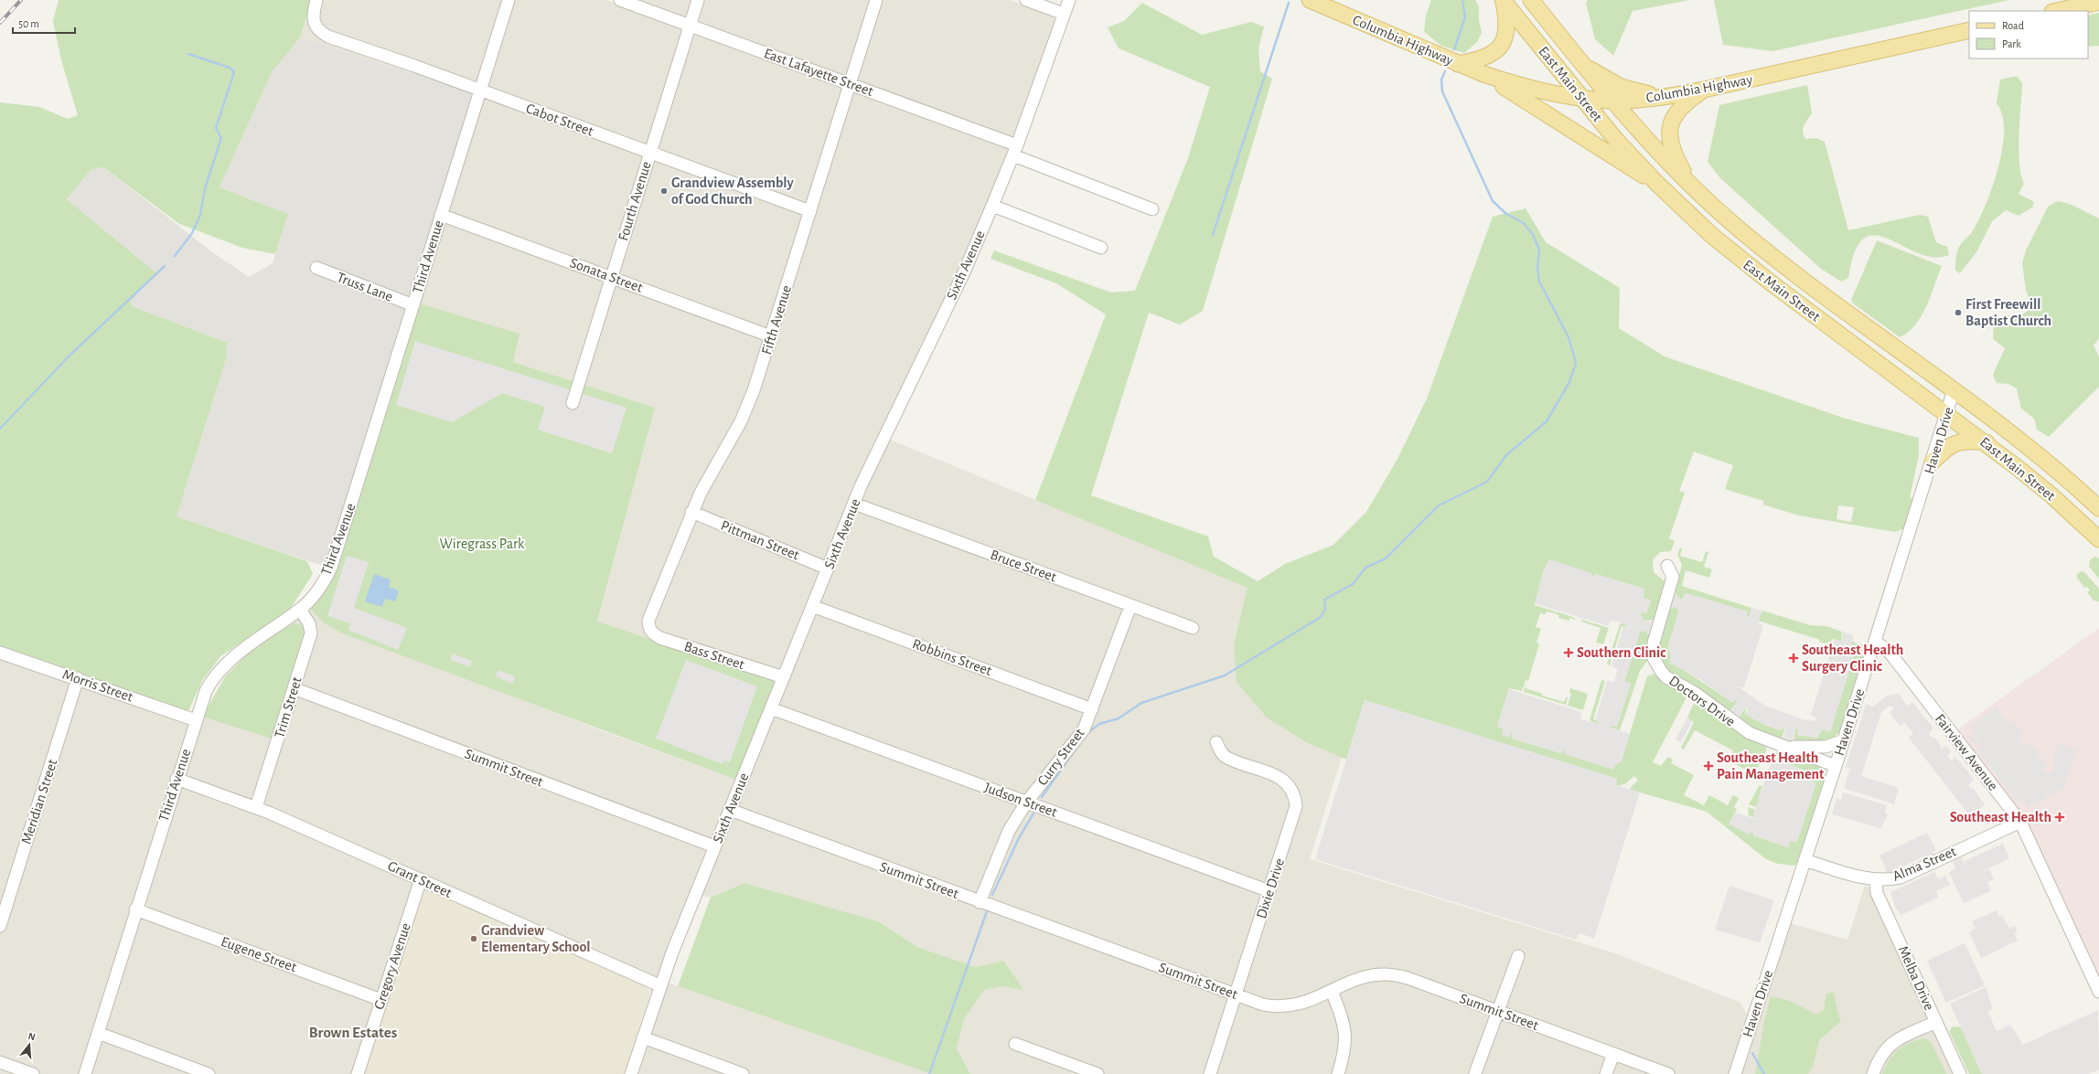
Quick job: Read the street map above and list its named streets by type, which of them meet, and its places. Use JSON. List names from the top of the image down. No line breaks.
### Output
{"streets":{"main road":["Columbia Highway","East Main Street"],"street":["East Lafayette Street","Cabot Street","Fourth Avenue","Third Avenue","Sixth Avenue","Sonata Street","Truss Lane","Fifth Avenue","Haven Drive","Pittman Street","Bruce Street","Bass Street","Robbins Street","Morris Street","Doctors Drive","Trim Street","Fairview Avenue","Curry Street","Summit Street","Judson Street","Meridian Street","Alma Street","Grant Street","Dixie Drive","Eugene Street","Gregory Avenue","Melba Drive"]},"crossings":[["Columbia Highway","East Main Street"],["East Lafayette Street","Fourth Avenue"],["East Lafayette Street","Sixth Avenue"],["East Lafayette Street","Fifth Avenue"],["East Main Street","Haven Drive"],["Cabot Street","Fourth Avenue"],["Cabot Street","Third Avenue"],["Cabot Street","Fifth Avenue"],["Fourth Avenue","Sonata Street"],["Third Avenue","Sonata Street"],["Third Avenue","Truss Lane"],["Third Avenue","Morris Street"],["Third Avenue","Trim Street"],["Third Avenue","Grant Street"],["Third Avenue","Eugene Street"],["Sixth Avenue","Pittman Street"],["Sixth Avenue","Bruce Street"],["Sixth Avenue","Bass Street"],["Sixth Avenue","Robbins Street"],["Sixth Avenue","Summit Street"],["Sixth Avenue","Judson Street"],["Sixth Avenue","Grant Street"],["Sonata Street","Fifth Avenue"],["Fifth Avenue","Pittman Street"],["Fifth Avenue","Bass Street"],["Haven Drive","Doctors Drive"],["Haven Drive","Fairview Avenue"],["Haven Drive","Alma Street"],["Bruce Street","Curry Street"],["Robbins Street","Curry Street"],["Morris Street","Meridian Street"],["Trim Street","Summit Street"],["Trim Street","Grant Street"],["Fairview Avenue","Alma Street"],["Curry Street","Summit Street"],["Curry Street","Judson Street"],["Summit Street","Dixie Drive"],["Judson Street","Dixie Drive"],["Alma Street","Melba Drive"],["Grant Street","Gregory Avenue"],["Eugene Street","Gregory Avenue"]],"districts":["Brown Estates"],"parks":["Wiregrass Park"],"places":{"other":["Grandview Assembly of God Church","First Freewill Baptist Church","Grandview Elementary School"],"health":["Southern Clinic","Southeast Health Surgery Clinic","Southeast Health Pain Management","Southeast Health"]},"legend":["Road","Park"],"scale_bar":"50 m","north":"top"}
